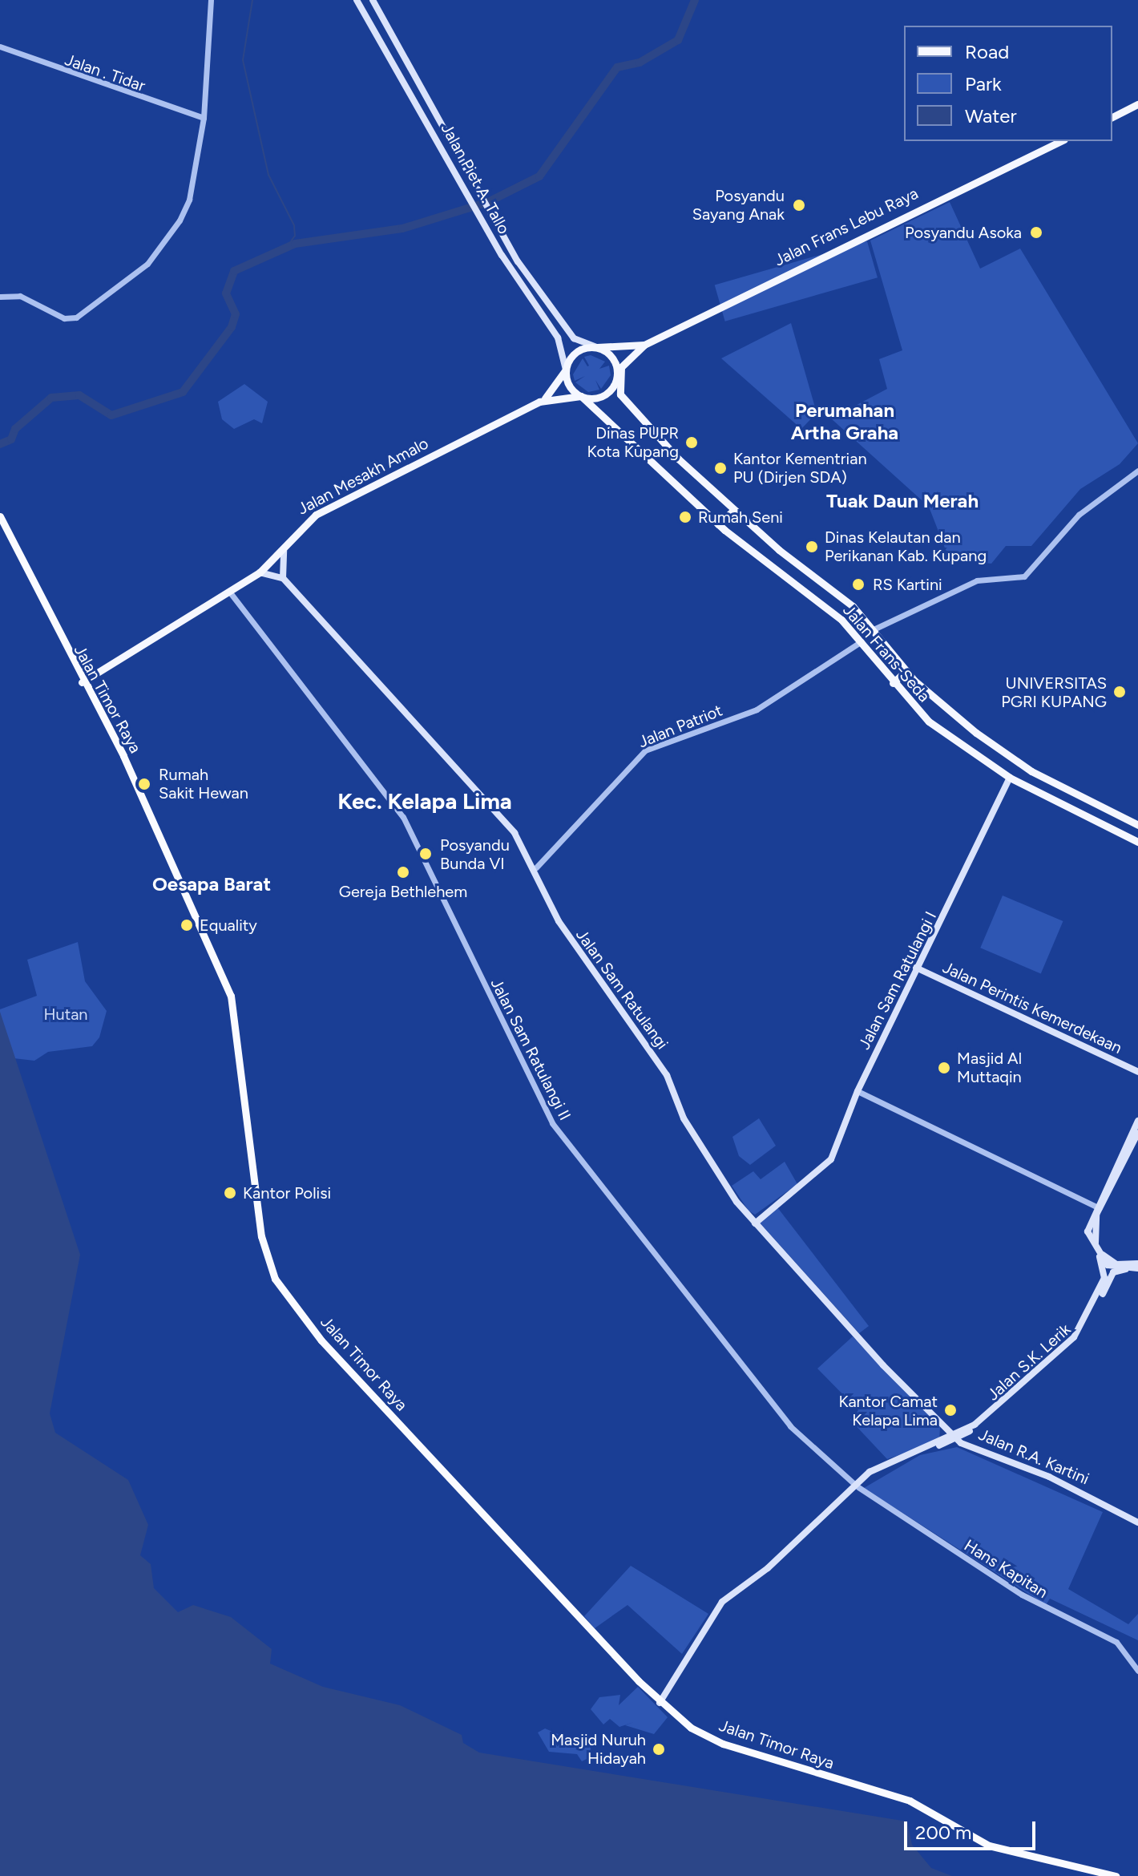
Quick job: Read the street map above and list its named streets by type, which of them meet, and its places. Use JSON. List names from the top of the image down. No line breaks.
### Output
{"streets":{"highway":["Jalan Timor Raya"],"main road":["Jalan Piet A. Tallo","Jalan Frans Lebu Raya","Jalan Mesakh Amalo","Jalan Frans-Seda","Jalan Sam Ratulangi I","Jalan Sam Ratulangi","Jalan Perintis Kemerdekaan","Jalan S.K. Lerik","Jalan R.A. Kartini"],"street":["Jalan . Tidar","Jalan Patriot","Jalan Sam Ratulangi II","Hans Kapitan"]},"crossings":[["Jalan Piet A. Tallo","Jalan Frans Lebu Raya"],["Jalan Piet A. Tallo","Jalan Mesakh Amalo"],["Jalan Piet A. Tallo","Jalan Frans-Seda"],["Jalan Frans Lebu Raya","Jalan Mesakh Amalo"],["Jalan Frans Lebu Raya","Jalan Frans-Seda"],["Jalan Mesakh Amalo","Jalan Frans-Seda"],["Jalan Mesakh Amalo","Jalan Timor Raya"],["Jalan Mesakh Amalo","Jalan Sam Ratulangi II"],["Jalan Frans-Seda","Jalan Patriot"],["Jalan Frans-Seda","Jalan Sam Ratulangi I"],["Jalan Patriot","Jalan Sam Ratulangi"],["Jalan Sam Ratulangi I","Jalan Sam Ratulangi"],["Jalan Sam Ratulangi I","Jalan Perintis Kemerdekaan"],["Jalan Sam Ratulangi","Jalan S.K. Lerik"],["Jalan Sam Ratulangi","Jalan R.A. Kartini"],["Jalan Sam Ratulangi II","Hans Kapitan"],["Jalan S.K. Lerik","Jalan R.A. Kartini"]],"districts":["Perumahan Artha Graha","Tuak Daun Merah","Kec. Kelapa Lima","Oesapa Barat"],"parks":["Hutan"],"places":["Posyandu Sayang Anak","Posyandu Asoka","Dinas PUPR Kota Kupang","Kantor Kementrian PU (Dirjen SDA)","Rumah Seni","Dinas Kelautan dan Perikanan Kab. Kupang","RS Kartini","UNIVERSITAS PGRI KUPANG","Rumah Sakit Hewan","Posyandu Bunda VI","Gereja Bethlehem","Equality","Masjid Al Muttaqin","Kantor Polisi","Kantor Camat Kelapa Lima","Masjid Nuruh Hidayah"],"legend":["Road","Park","Water"],"scale_bar":"200 m"}
